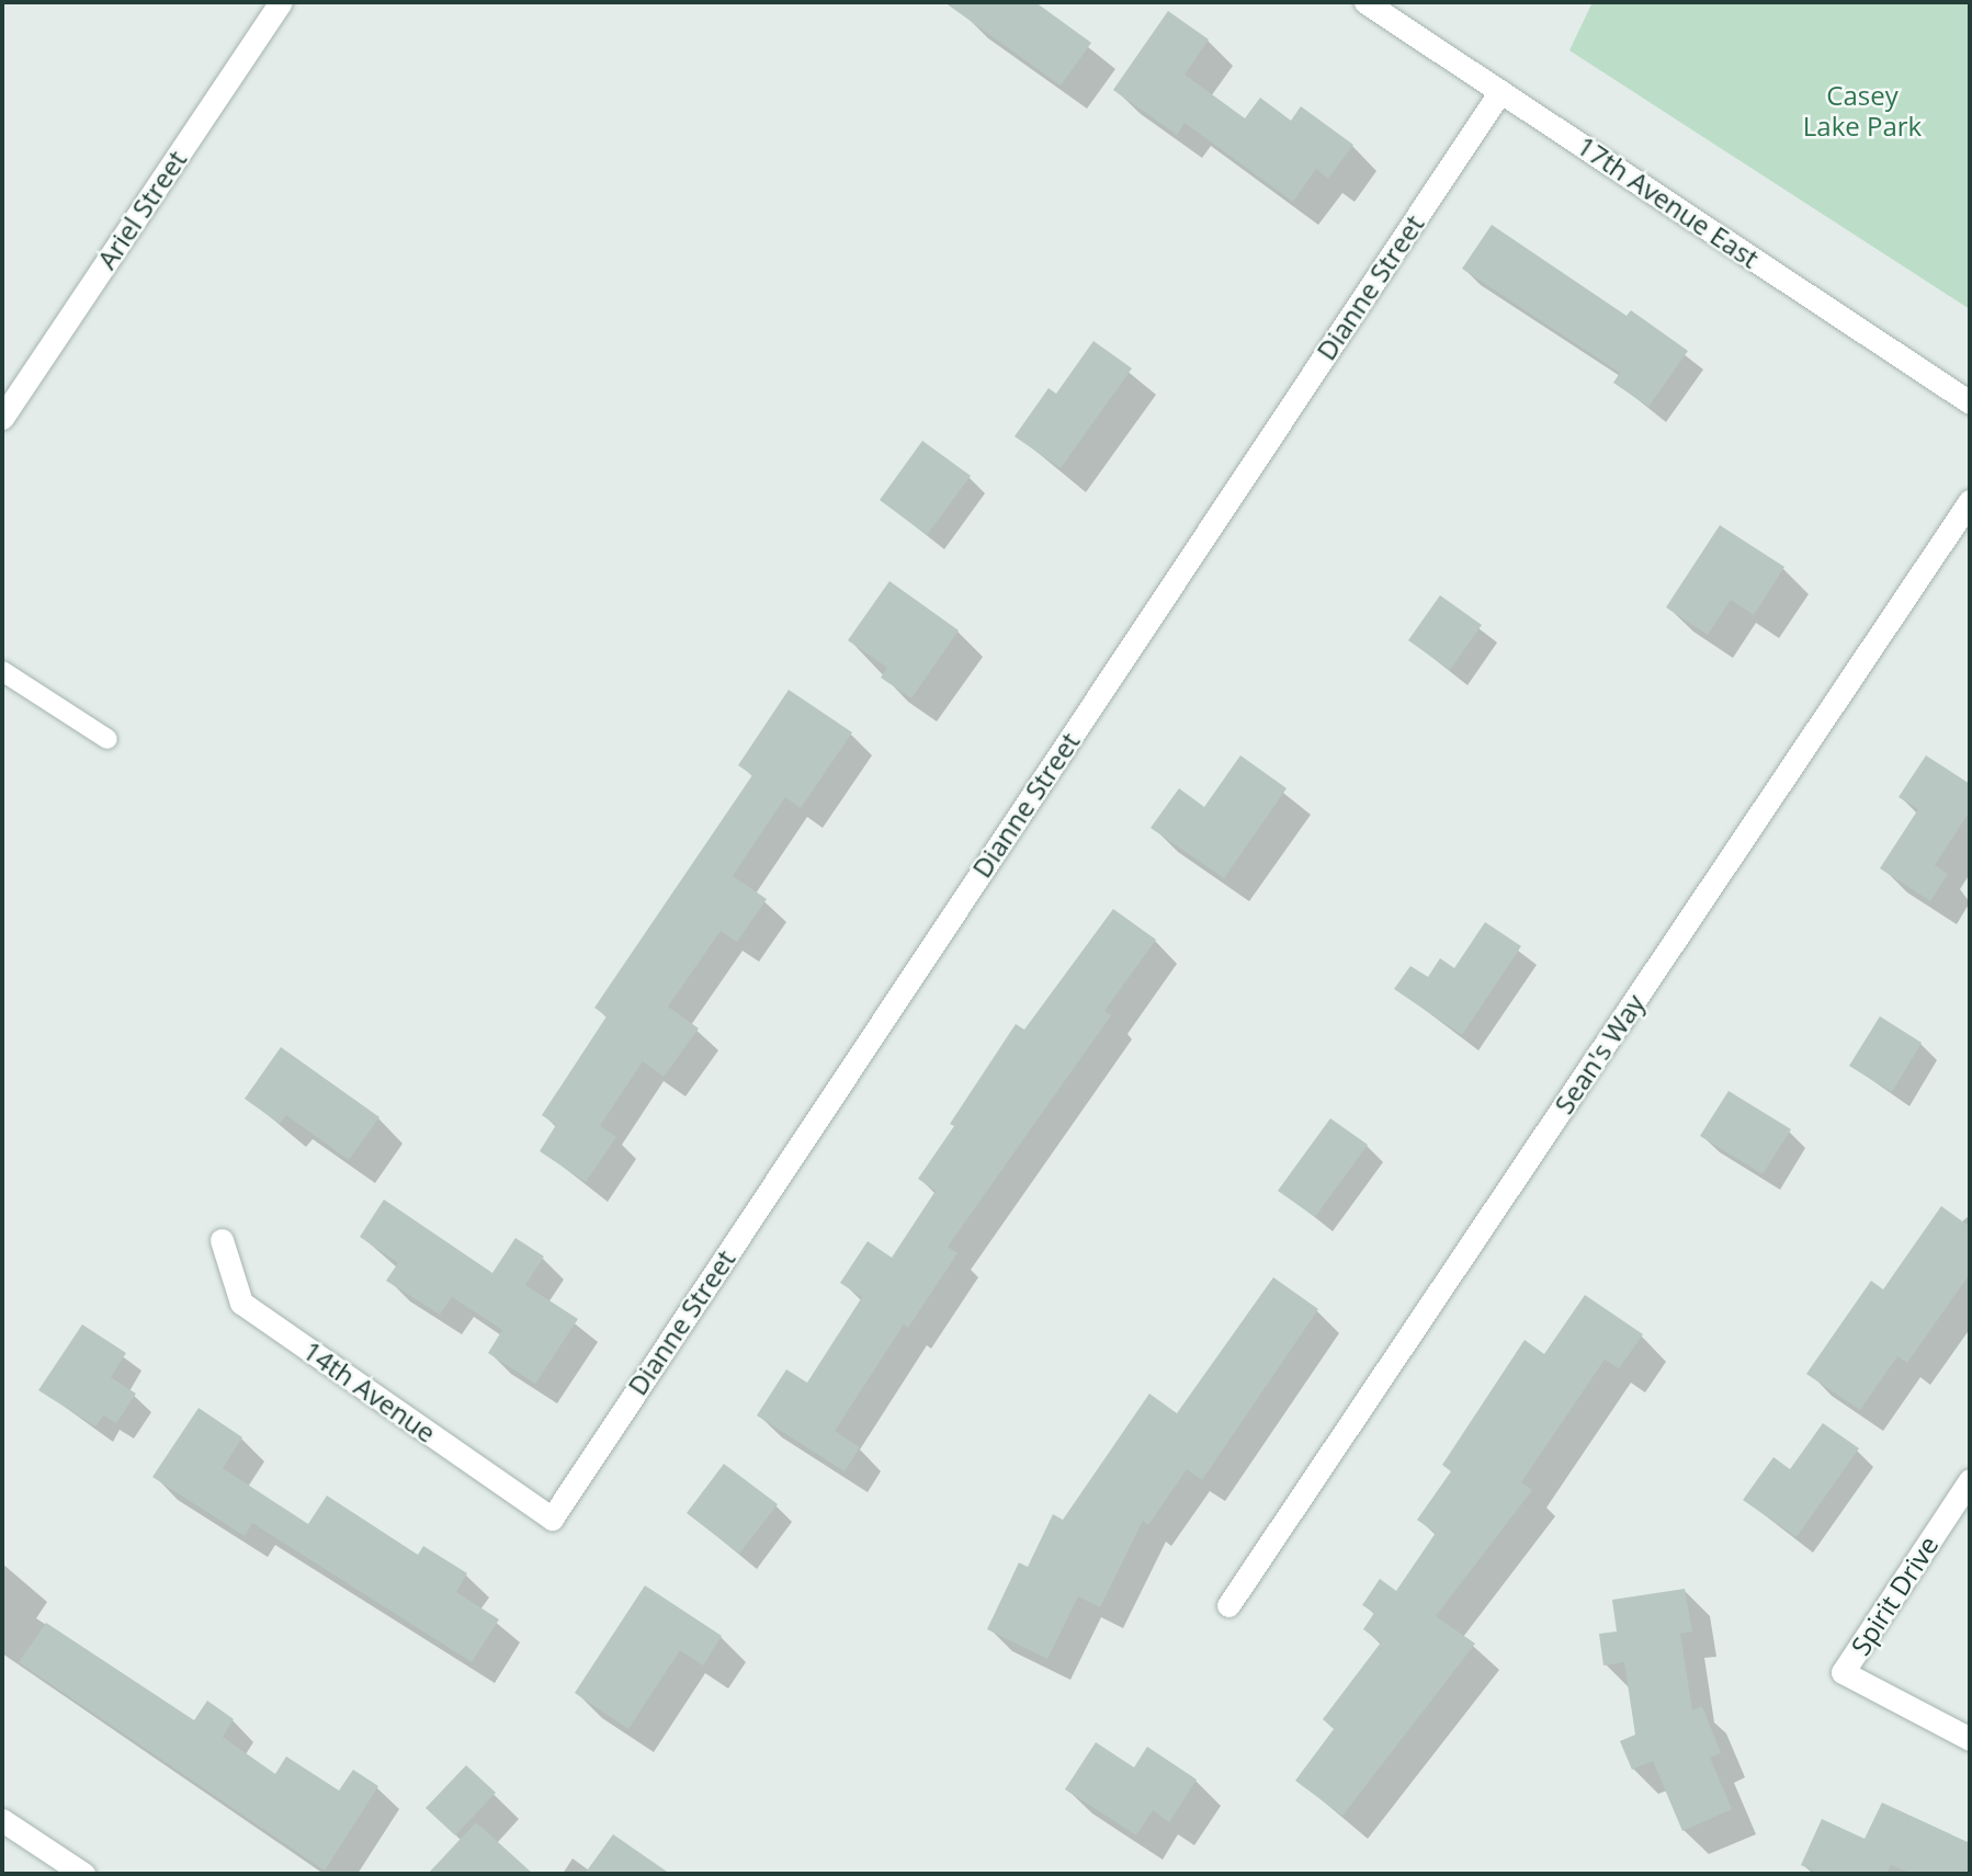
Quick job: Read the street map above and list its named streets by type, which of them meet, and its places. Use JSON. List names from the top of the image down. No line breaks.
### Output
{"streets":{"street":["17th Avenue East","Ariel Street","Dianne Street","Sean's Way","14th Avenue","Spirit Drive"]},"crossings":[["17th Avenue East","Dianne Street"],["Dianne Street","14th Avenue"]],"parks":["Casey Lake Park"]}
